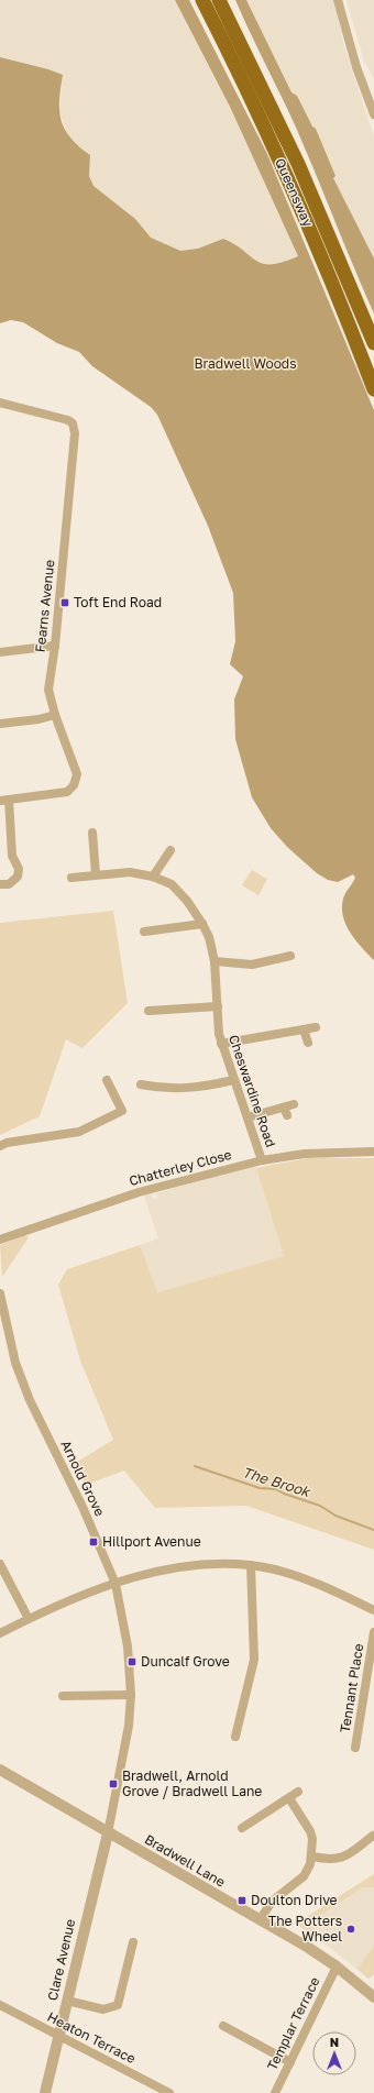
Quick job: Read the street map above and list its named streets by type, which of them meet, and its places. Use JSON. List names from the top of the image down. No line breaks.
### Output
{"streets":{"highway":["Queensway"],"street":["Fearns Avenue","Cheswardine Road","Chatterley Close","Arnold Grove","Tennant Place","Bradwell Lane","Clare Avenue","Templar Terrace","Heaton Terrace"]},"crossings":[["Cheswardine Road","Chatterley Close"],["Arnold Grove","Bradwell Lane"],["Arnold Grove","Clare Avenue"],["Bradwell Lane","Clare Avenue"],["Bradwell Lane","Templar Terrace"],["Clare Avenue","Heaton Terrace"]],"water":["The Brook"],"parks":["Bradwell Woods"],"places":{"transit":["Toft End Road","Hillport Avenue","Duncalf Grove","Bradwell, Arnold Grove / Bradwell Lane","Doulton Drive"],"other":["The Potters Wheel"]},"north":"top"}
